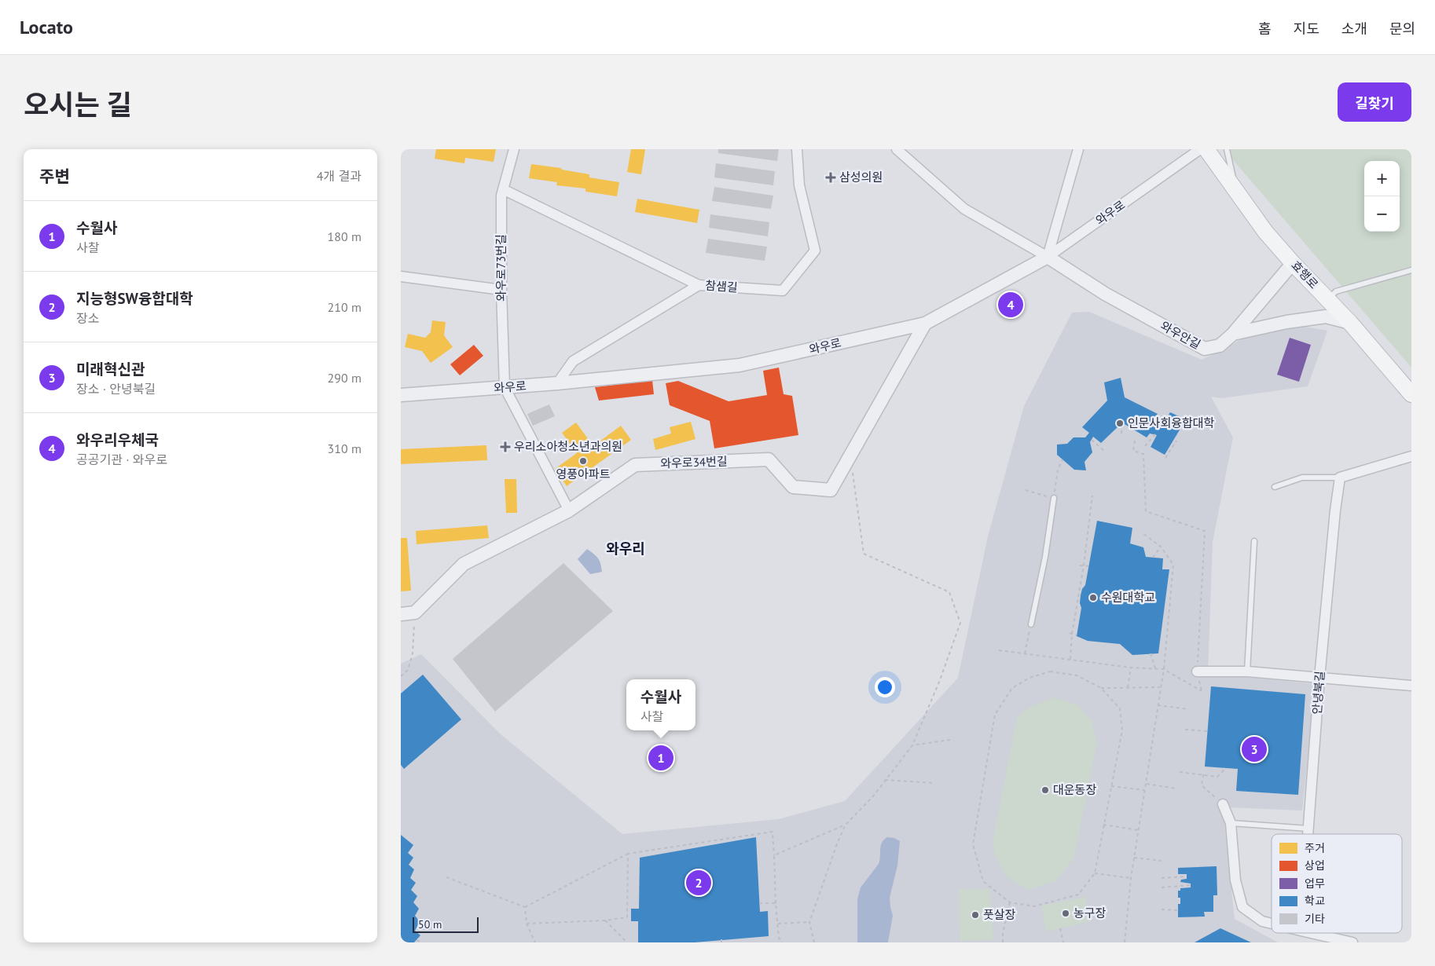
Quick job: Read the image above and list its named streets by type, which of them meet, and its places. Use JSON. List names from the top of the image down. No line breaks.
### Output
{"streets":{"main road":["효행로"],"street":["와우로","와우로73번길","참샘길","와우안길","와우로34번길","안녕북길"]},"crossings":[["와우로","와우로73번길"],["와우로","와우안길"],["와우로","와우로34번길"],["와우로73번길","참샘길"],["효행로","와우안길"]],"districts":["와우리"],"places":{"health":["삼성의원","우리소아청소년과의원"],"other":["인문사회융합대학","영풍아파트","수원대학교","대운동장","농구장","풋살장"]},"legend":["주거","상업","업무","학교","기타"],"scale_bar":"50 m","page":{"header":"Locato","nav":["홈","지도","소개","문의"],"title":"오시는 길","buttons":"길찾기","heading":["주변","4개 결과"],"map_buttons":["+","−"],"list":[{"mark":"1","name":"수월사","note":"사찰","value":"180 m"},{"mark":"2","name":"지능형SW융합대학","note":"장소","value":"210 m"},{"mark":"3","name":"미래혁신관","note":"장소 · 안녕북길","value":"290 m"},{"mark":"4","name":"와우리우체국","note":"공공기관 · 와우로","value":"310 m"}],"pins":["4","3","1","2"],"popup":["수월사","사찰"],"scale":"50 m"}}
